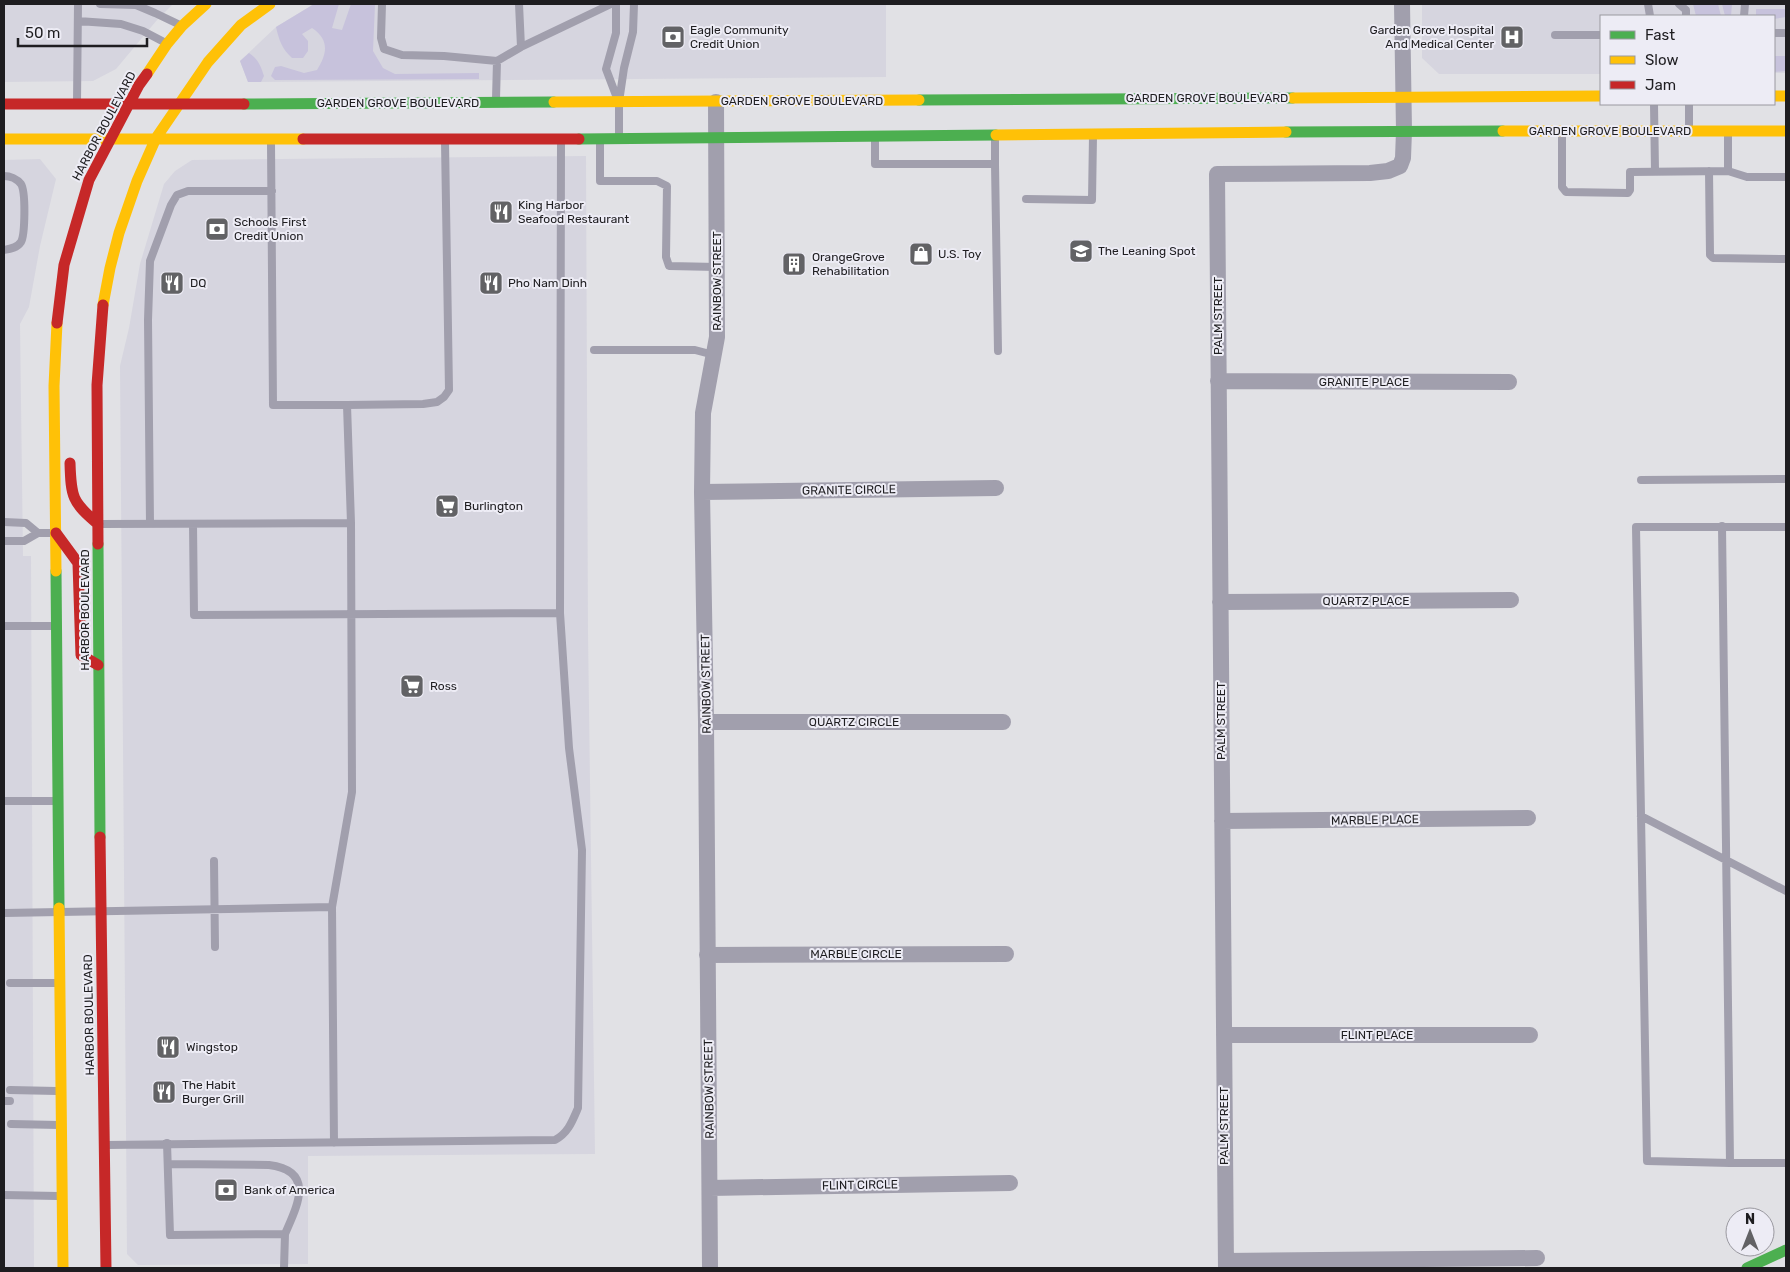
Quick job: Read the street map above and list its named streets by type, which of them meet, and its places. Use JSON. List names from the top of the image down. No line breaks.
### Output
{"streets":{"main road":["GARDEN GROVE BOULEVARD","HARBOR BOULEVARD"],"street":["RAINBOW STREET","PALM STREET","GRANITE PLACE","GRANITE CIRCLE","QUARTZ PLACE","QUARTZ CIRCLE","MARBLE PLACE","MARBLE CIRCLE","FLINT PLACE","FLINT CIRCLE"]},"crossings":[["GARDEN GROVE BOULEVARD","HARBOR BOULEVARD"],["GARDEN GROVE BOULEVARD","RAINBOW STREET"],["GARDEN GROVE BOULEVARD","PALM STREET"],["RAINBOW STREET","GRANITE CIRCLE"],["RAINBOW STREET","QUARTZ CIRCLE"],["RAINBOW STREET","MARBLE CIRCLE"],["RAINBOW STREET","FLINT CIRCLE"],["PALM STREET","GRANITE PLACE"],["PALM STREET","QUARTZ PLACE"],["PALM STREET","MARBLE PLACE"],["PALM STREET","FLINT PLACE"]],"places":{"bank":["Eagle Community Credit Union","Schools First Credit Union","Bank of America"],"hospital":["Garden Grove Hospital And Medical Center"],"restaurant":["King Harbor Seafood Restaurant","DQ","Pho Nam Dinh","Wingstop","The Habit Burger Grill"],"school or university":["The Leaning Spot"],"shop":["U.S. Toy"],"building":["OrangeGrove Rehabilitation"],"supermarket":["Burlington","Ross"]},"legend":["Fast","Slow","Jam"],"scale_bar":"50 m","north":"top"}
